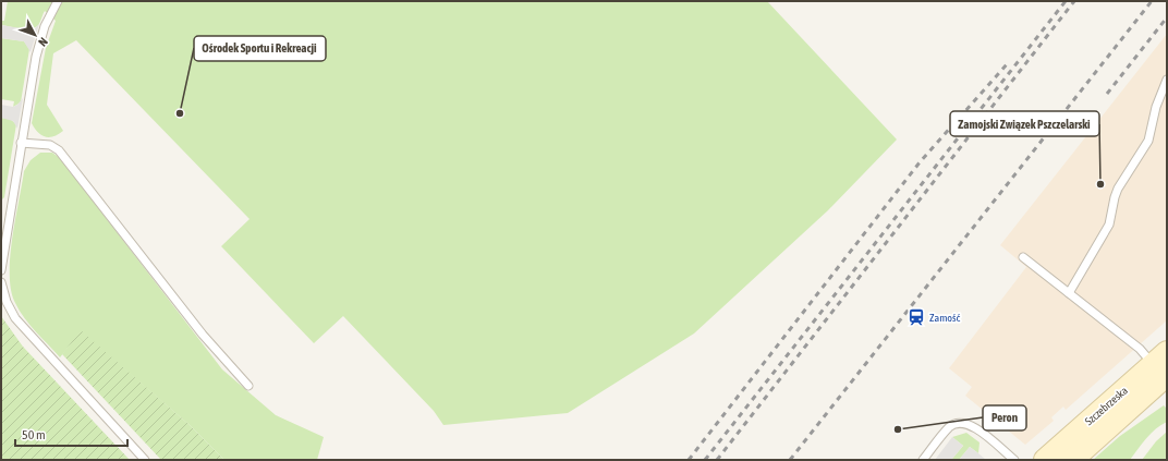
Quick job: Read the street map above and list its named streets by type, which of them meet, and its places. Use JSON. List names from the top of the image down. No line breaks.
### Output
{"streets":{"street":["Szczebrzeska"]},"places":{"other":["Ośrodek Sportu i Rekreacji","Zamojski Związek Pszczelarski","Peron"],"station":["Zamość"]},"scale_bar":"50 m","north":"bottom right"}
